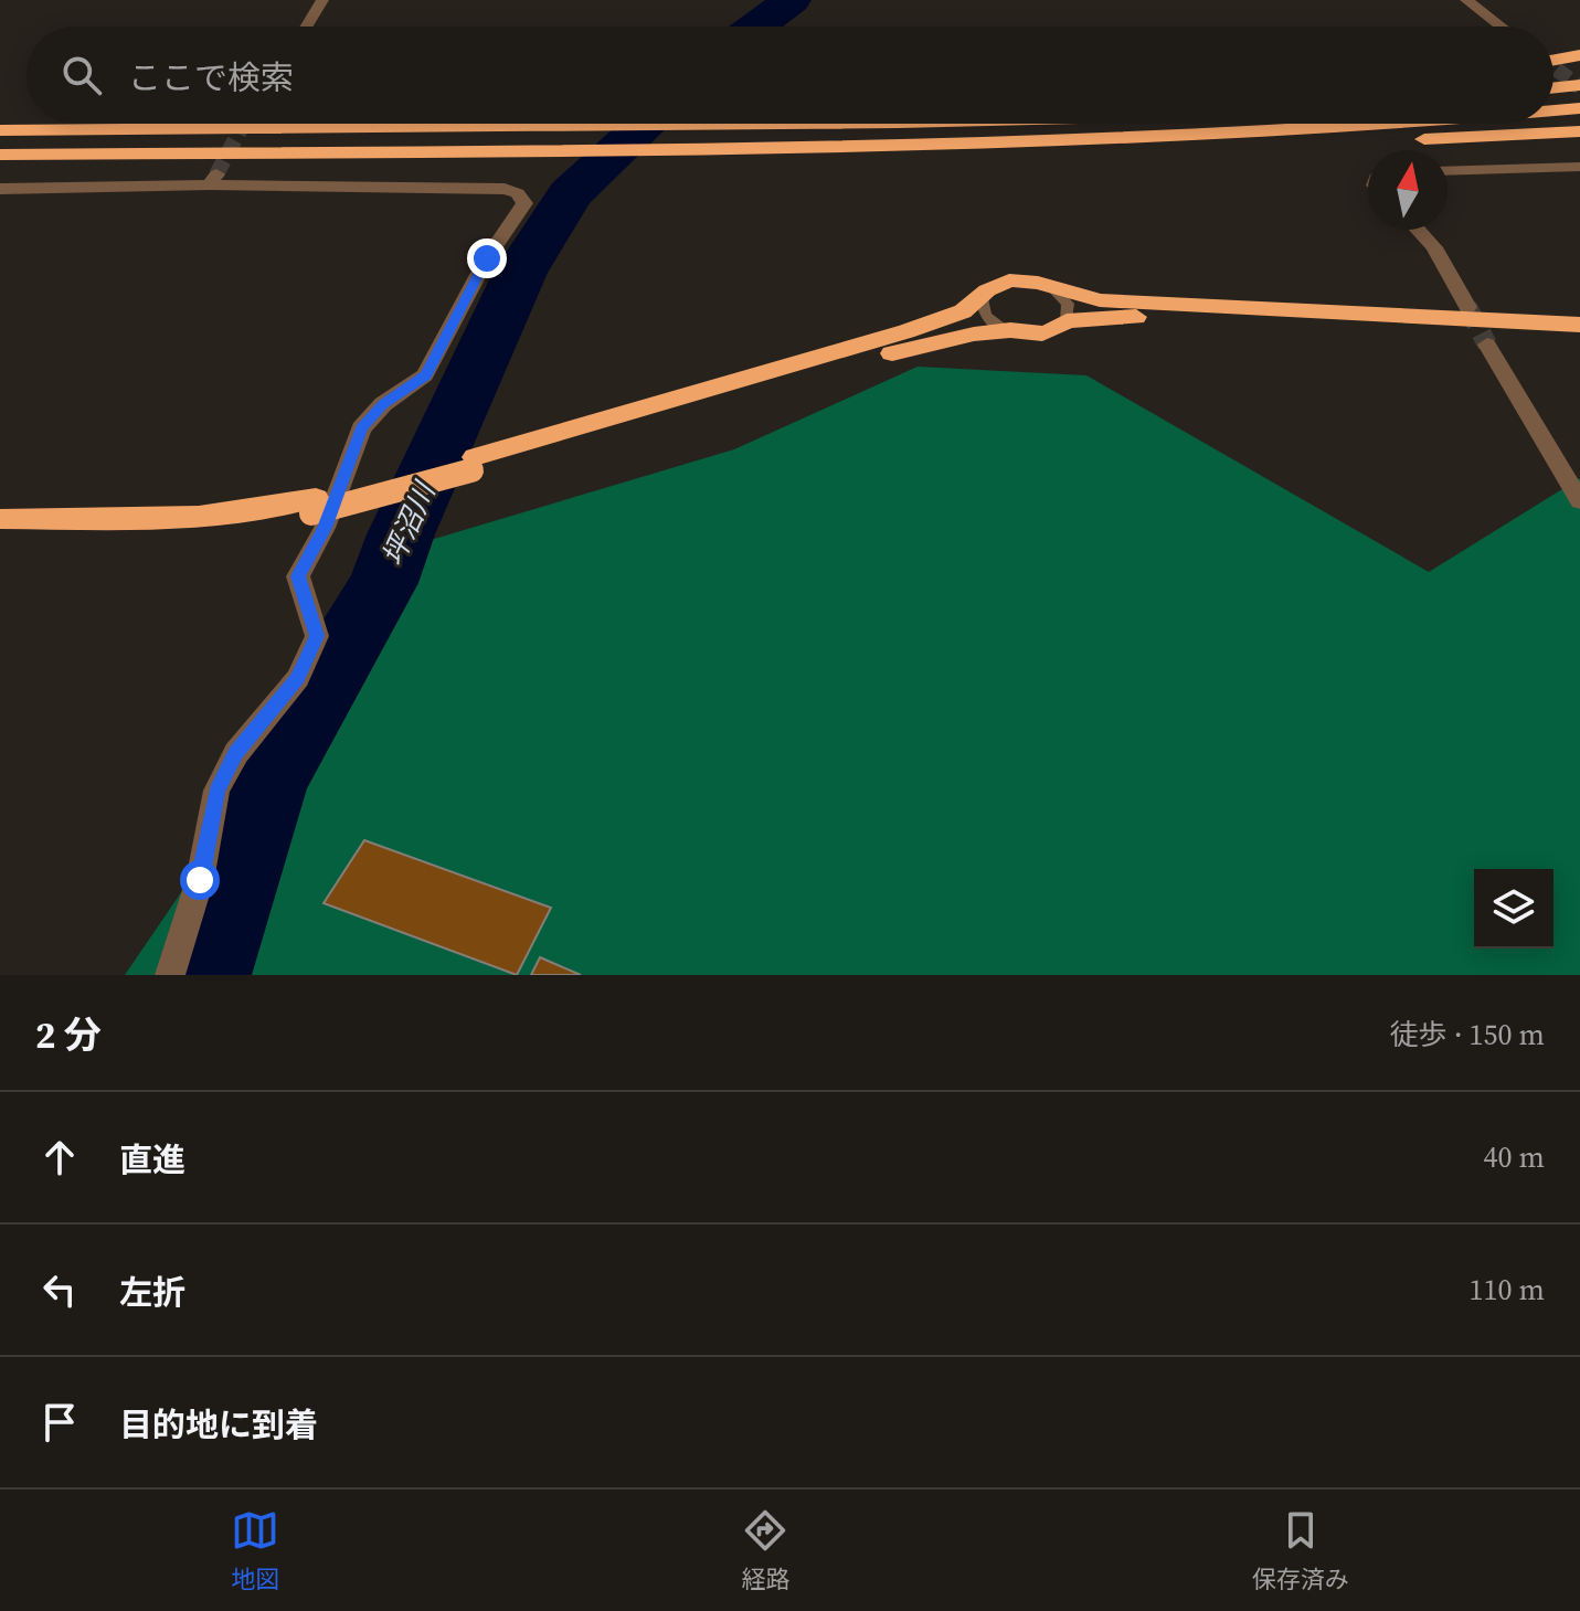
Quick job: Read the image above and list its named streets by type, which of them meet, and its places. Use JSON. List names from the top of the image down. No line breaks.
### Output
{"water":["坪沼川"],"north":"top","page":{"search":"ここで検索","heading":["2 分","徒歩 · 150 m"],"list":[["直進","40 m"],["左折","110 m"],"目的地に到着"],"nav":["地図","経路","保存済み"]}}
